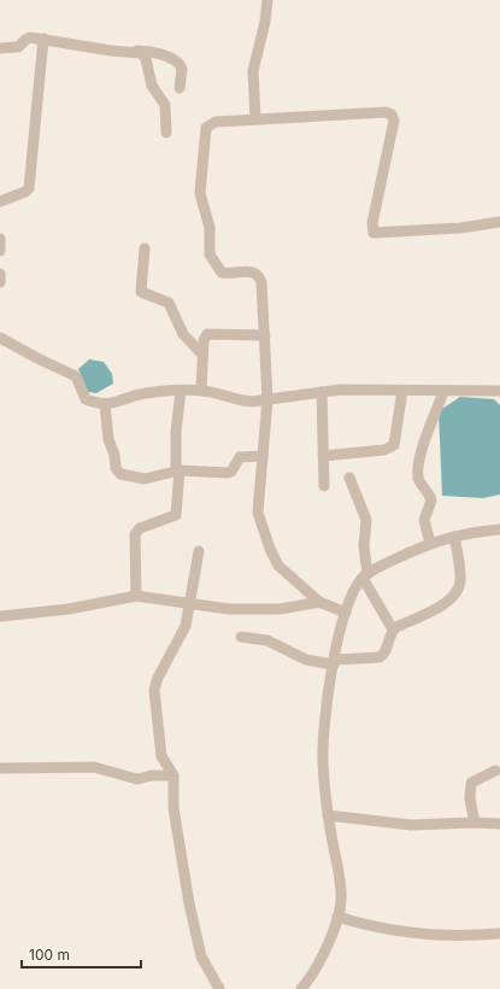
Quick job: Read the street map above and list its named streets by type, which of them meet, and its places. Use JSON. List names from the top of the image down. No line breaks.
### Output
{"scale_bar":"100 m"}
